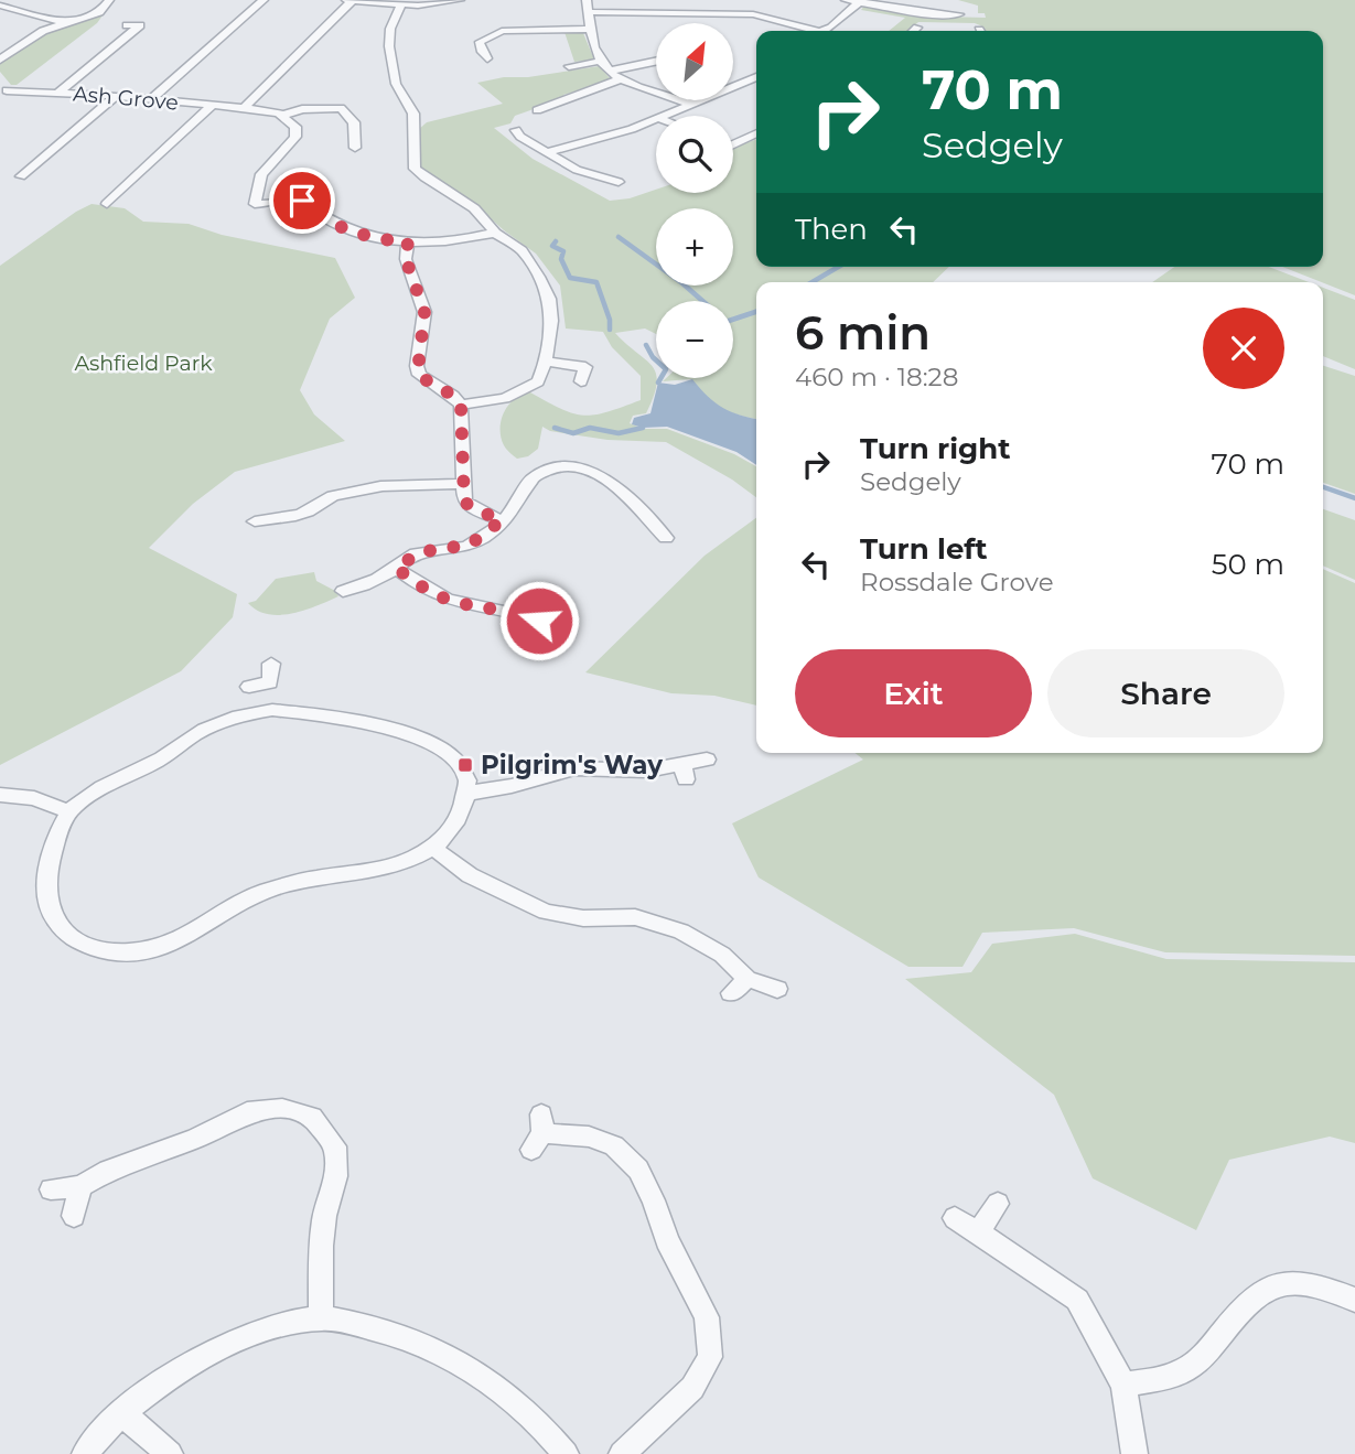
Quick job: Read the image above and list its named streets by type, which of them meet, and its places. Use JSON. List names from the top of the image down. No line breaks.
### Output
{"streets":{"street":["Ash Grove"]},"parks":["Ashfield Park"],"places":{"transit":["Pilgrim's Way"]},"north":"top right","page":{"map_buttons":["+","−"],"turn":["70 m","Sedgely"],"then":"Then","heading":["6 min","460 m · 18:28"],"list":[{"name":"Turn right","note":"Sedgely","value":"70 m"},{"name":"Turn left","note":"Rossdale Grove","value":"50 m"}],"buttons":["Exit","Share"]}}
